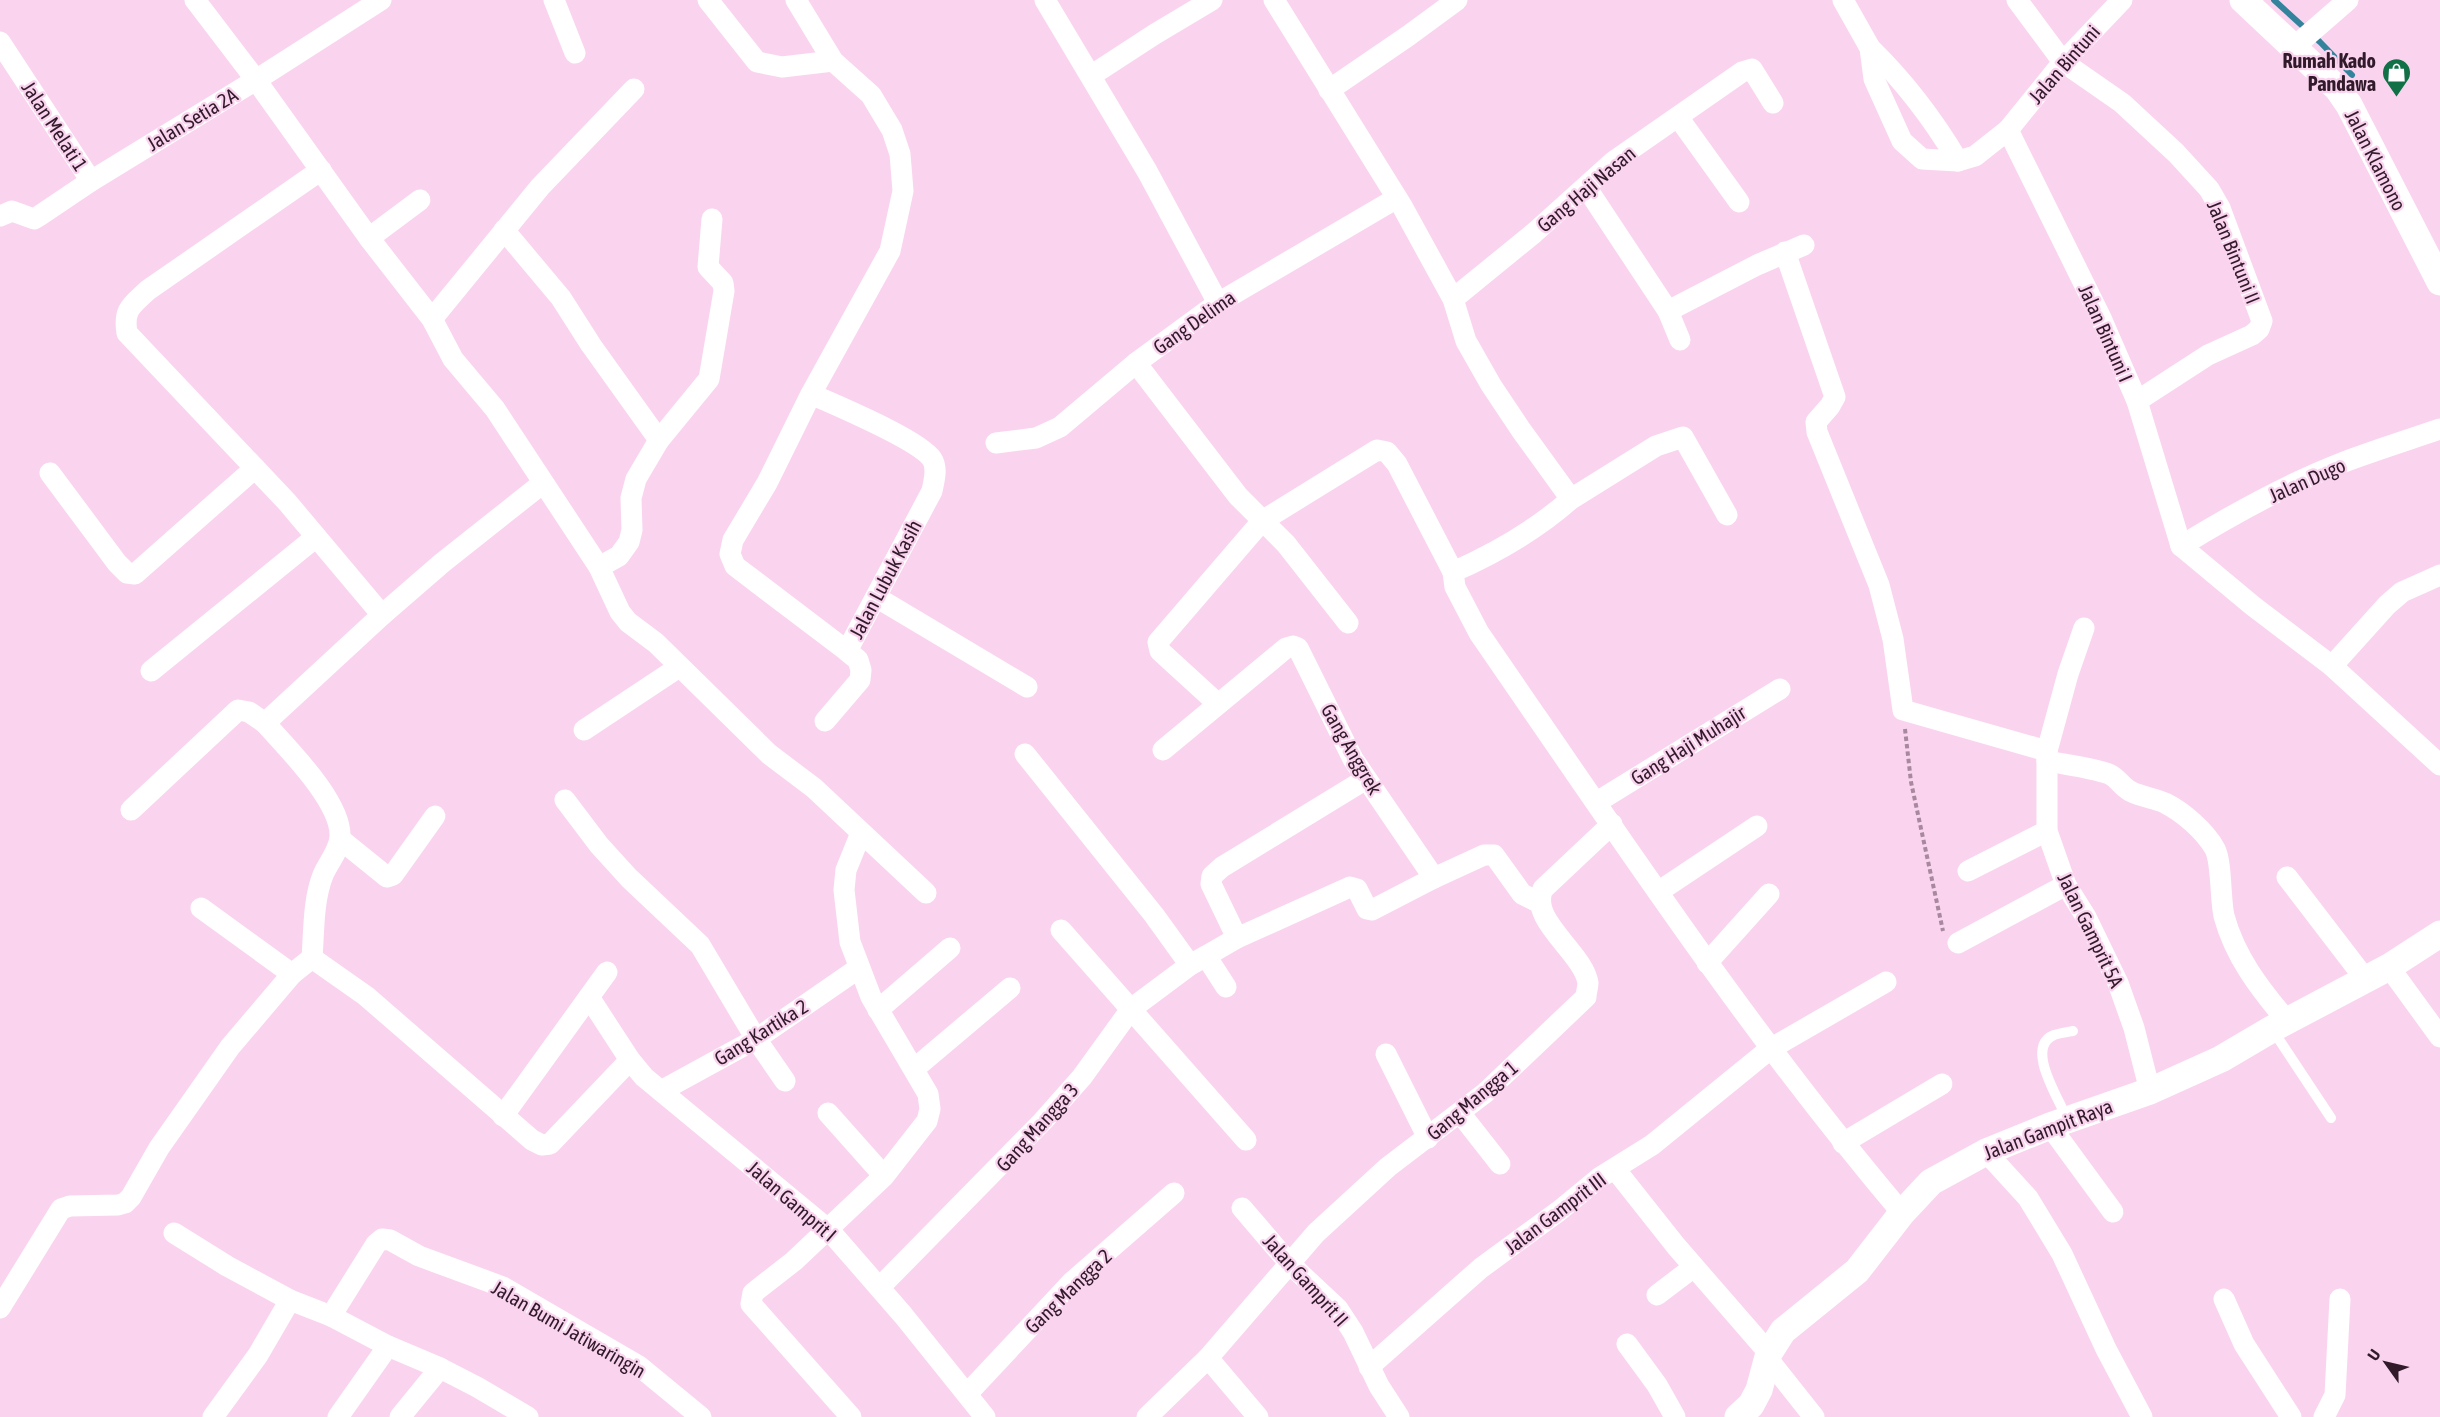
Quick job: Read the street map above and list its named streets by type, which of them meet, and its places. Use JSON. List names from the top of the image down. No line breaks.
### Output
{"streets":{"street":["Jalan Bintuni","Jalan Setia 2A","Jalan Melati 1","Jalan Klamono","Gang Haji Nasan","Jalan Bintuni II","Gang Delima","Jalan Bintuni I","Jalan Dugo","Jalan Lubuk Kasih","Gang Haji Muhajir","Gang Anggrek","Jalan Gamprit 5A","Gang Kartika 2","Gang Mangga 1","Gang Mangga 3","Jalan Gampit Raya","Jalan Gamprit I","Jalan Gamprit III","Jalan Gamprit II","Gang Mangga 2","Jalan Bumi Jatiwaringin"]},"crossings":[["Jalan Bintuni","Jalan Bintuni II"],["Jalan Bintuni","Jalan Bintuni I"],["Jalan Setia 2A","Jalan Melati 1"],["Jalan Bintuni II","Jalan Bintuni I"],["Jalan Bintuni I","Jalan Dugo"],["Gang Anggrek","Gang Mangga 3"],["Jalan Gamprit 5A","Jalan Gampit Raya"],["Gang Kartika 2","Jalan Gamprit I"],["Gang Mangga 1","Jalan Gamprit II"],["Gang Mangga 3","Jalan Gamprit I"],["Jalan Gampit Raya","Jalan Gamprit III"],["Jalan Gamprit I","Gang Mangga 2"],["Jalan Gamprit III","Jalan Gamprit II"]],"places":{"shop":["Rumah Kado Pandawa"]},"north":"top left"}
